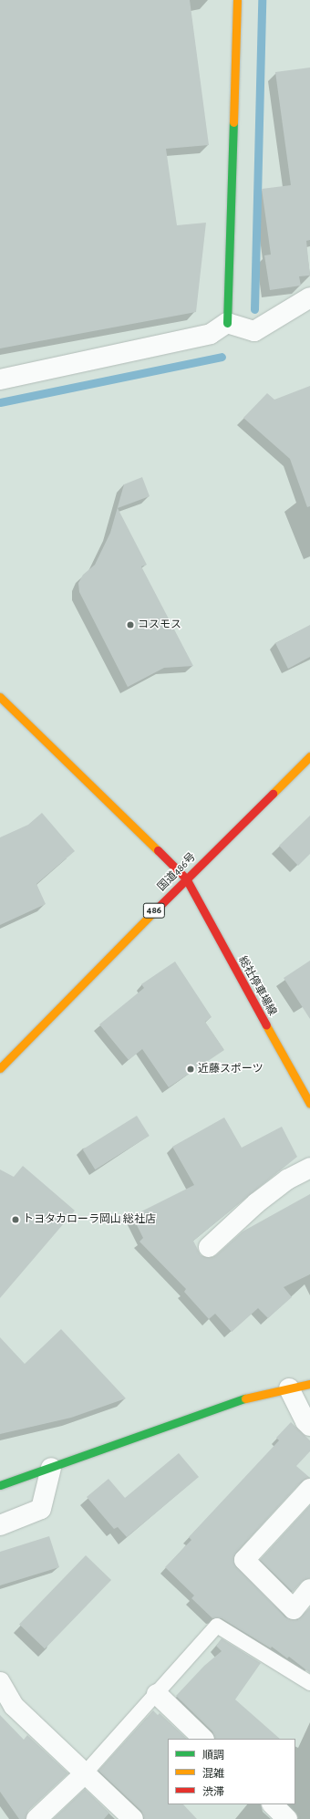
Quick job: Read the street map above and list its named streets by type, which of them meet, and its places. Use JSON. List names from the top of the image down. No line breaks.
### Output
{"streets":{"main road":["国道486号","486","総社停車場線"]},"crossings":[["国道486号","総社停車場線"]],"places":["コスモス","近藤スポーツ","トヨタカローラ岡山 総社店"],"legend":["順調","混雑","渋滞"]}
